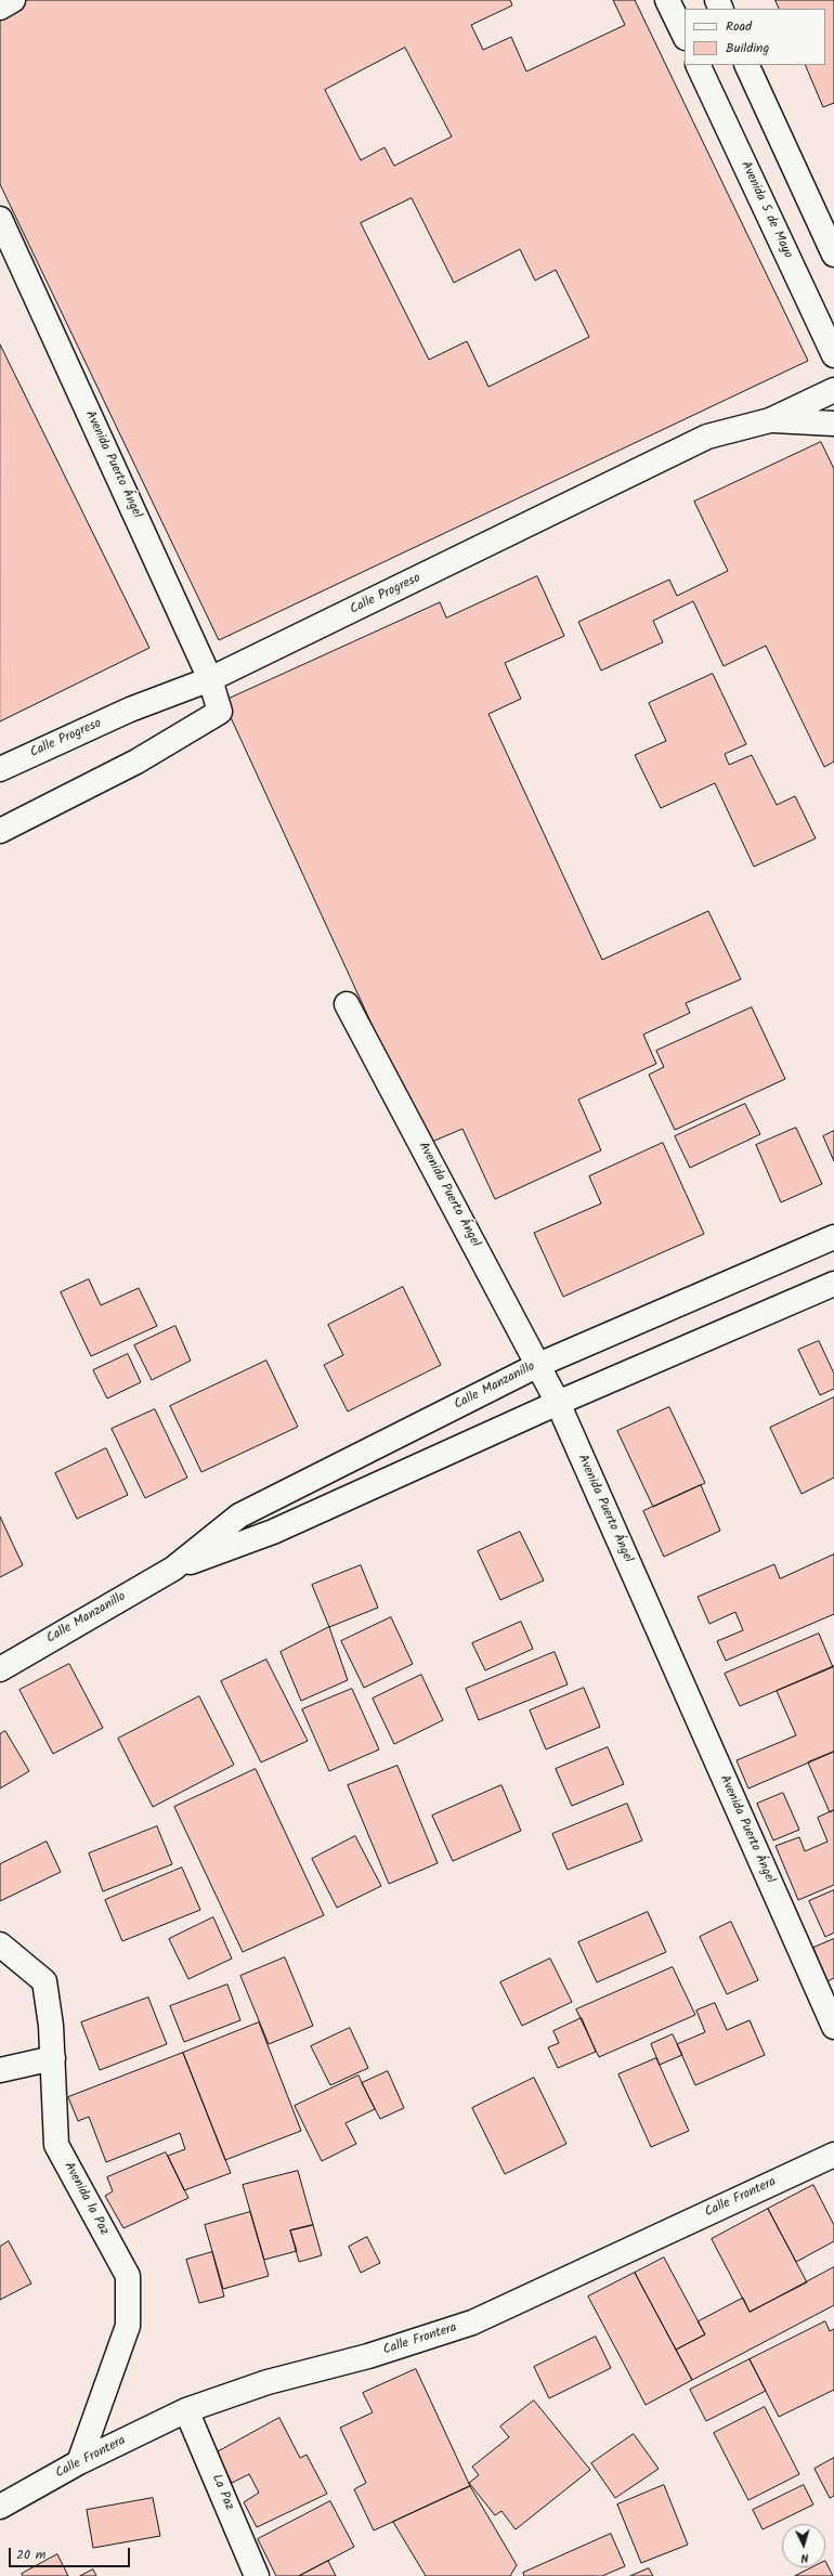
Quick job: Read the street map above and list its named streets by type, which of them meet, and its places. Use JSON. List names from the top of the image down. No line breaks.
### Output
{"streets":{"street":["Avenida 5 de Mayo","Avenida Puerto Ángel","Calle Progreso","Calle Manzanillo","Calle Frontera","Avenida la Paz","La Paz"]},"crossings":[["Avenida Puerto Ángel","Calle Progreso"],["Avenida Puerto Ángel","Calle Manzanillo"],["Calle Frontera","Avenida la Paz"],["Calle Frontera","La Paz"]],"legend":["Road","Building"],"scale_bar":"20 m","north":"bottom"}
